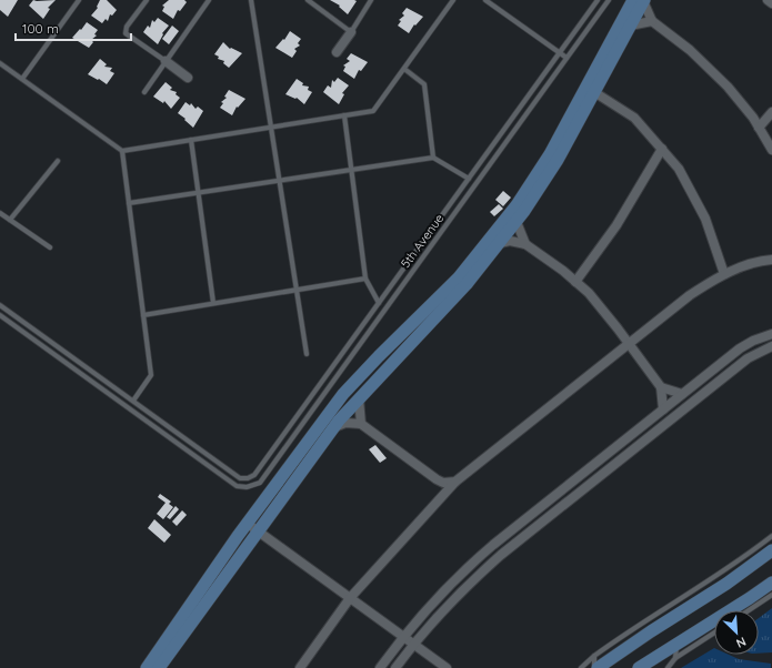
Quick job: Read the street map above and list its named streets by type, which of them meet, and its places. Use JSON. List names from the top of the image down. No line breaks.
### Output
{"streets":{"lane":["5th Avenue"]},"scale_bar":"100 m","north":"bottom right"}
